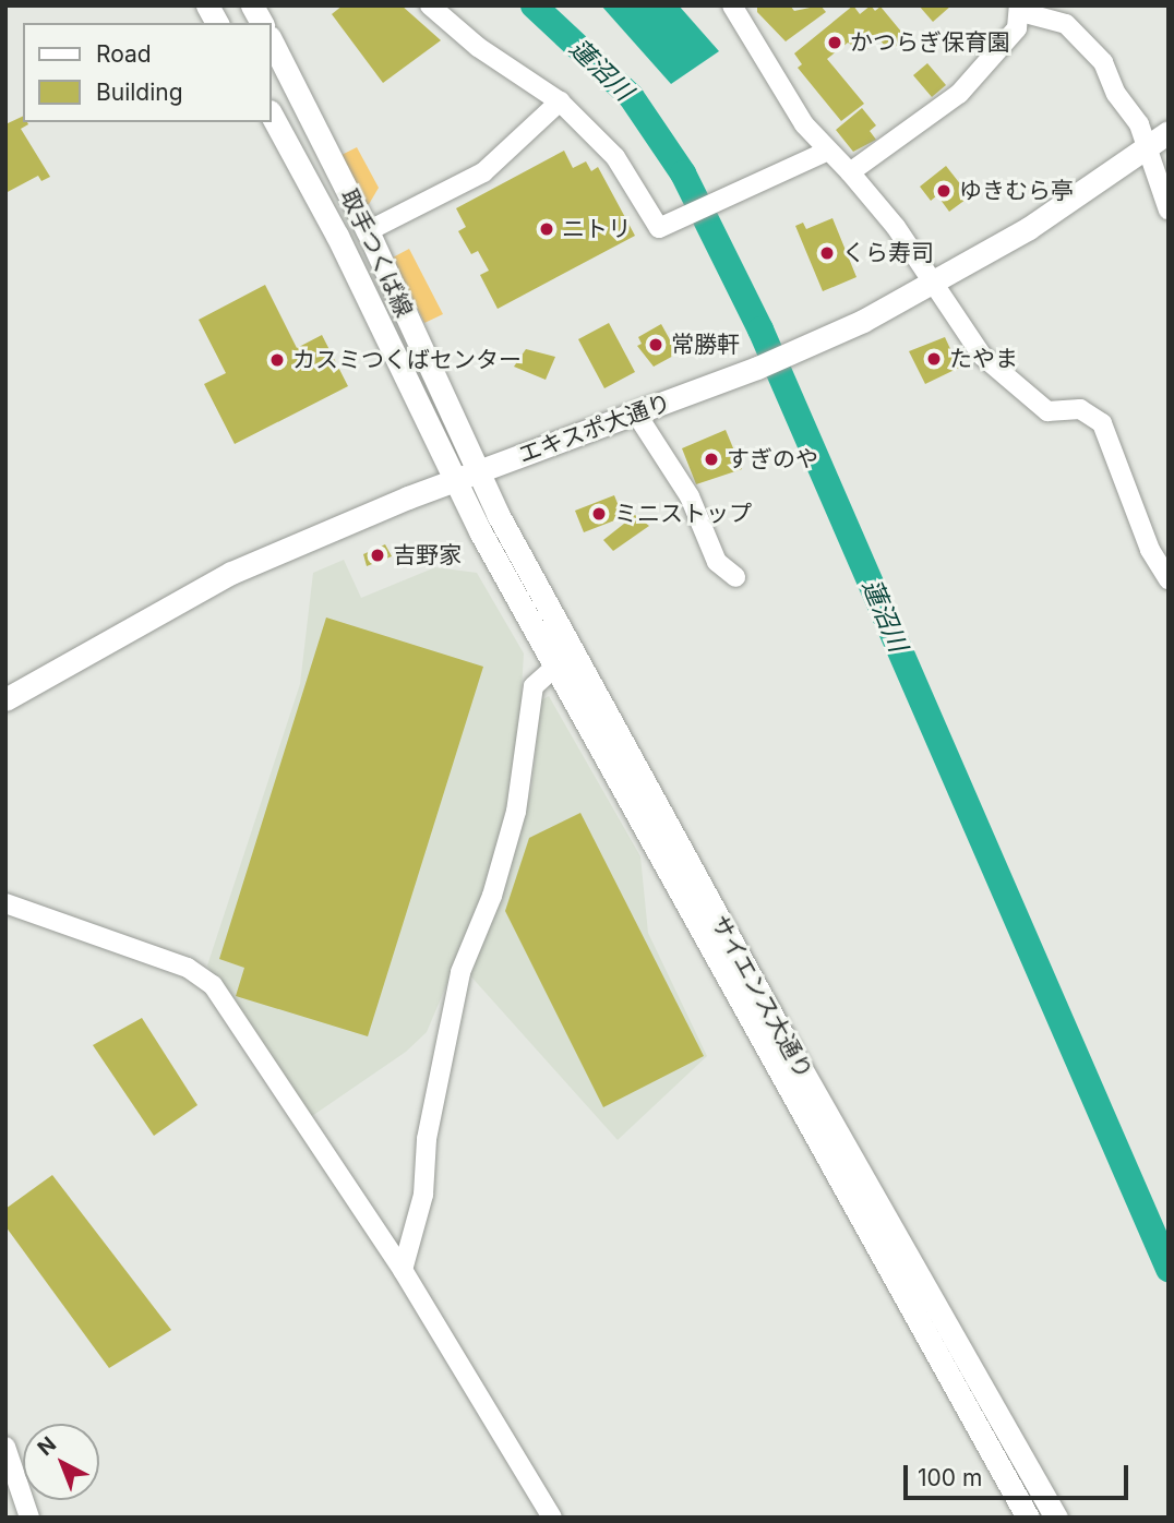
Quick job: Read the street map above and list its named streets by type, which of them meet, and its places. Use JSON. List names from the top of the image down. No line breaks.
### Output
{"streets":{"main road":["取手つくば線","エキスポ大通り","サイエンス大通り"]},"crossings":[["取手つくば線","エキスポ大通り"],["取手つくば線","サイエンス大通り"],["エキスポ大通り","サイエンス大通り"]],"water":["蓮沼川"],"places":["かつらぎ保育園","ゆきむら亭","ニトリ","くら寿司","常勝軒","たやま","カスミつくばセンター","すぎのや","ミニストップ","吉野家"],"legend":["Road","Building"],"scale_bar":"100 m","north":"top left"}
